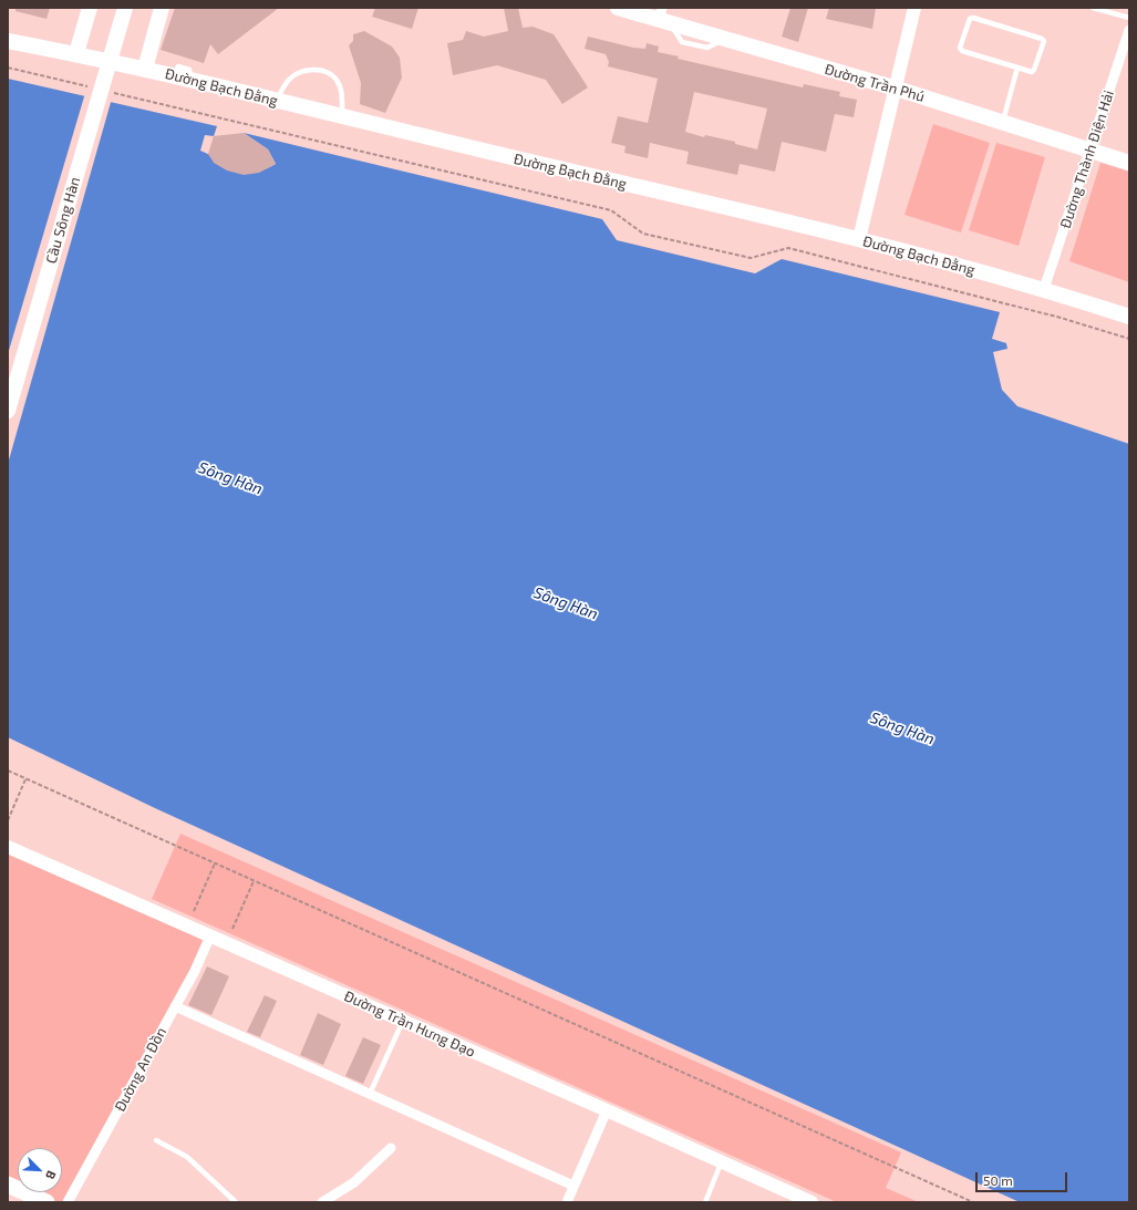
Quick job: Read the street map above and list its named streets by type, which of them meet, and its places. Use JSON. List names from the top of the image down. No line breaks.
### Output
{"streets":{"main road":["Đường Trần Phú","Đường Bạch Đằng","Cầu Sông Hàn","Đường Trần Hưng Đạo"],"street":["Đường Thành Điện Hải","Đường An Đồn"]},"crossings":[["Đường Trần Phú","Đường Thành Điện Hải"],["Đường Bạch Đằng","Đường Thành Điện Hải"],["Đường Trần Hưng Đạo","Đường An Đồn"]],"water":["Sông Hàn"],"scale_bar":"50 m","north":"bottom right"}
